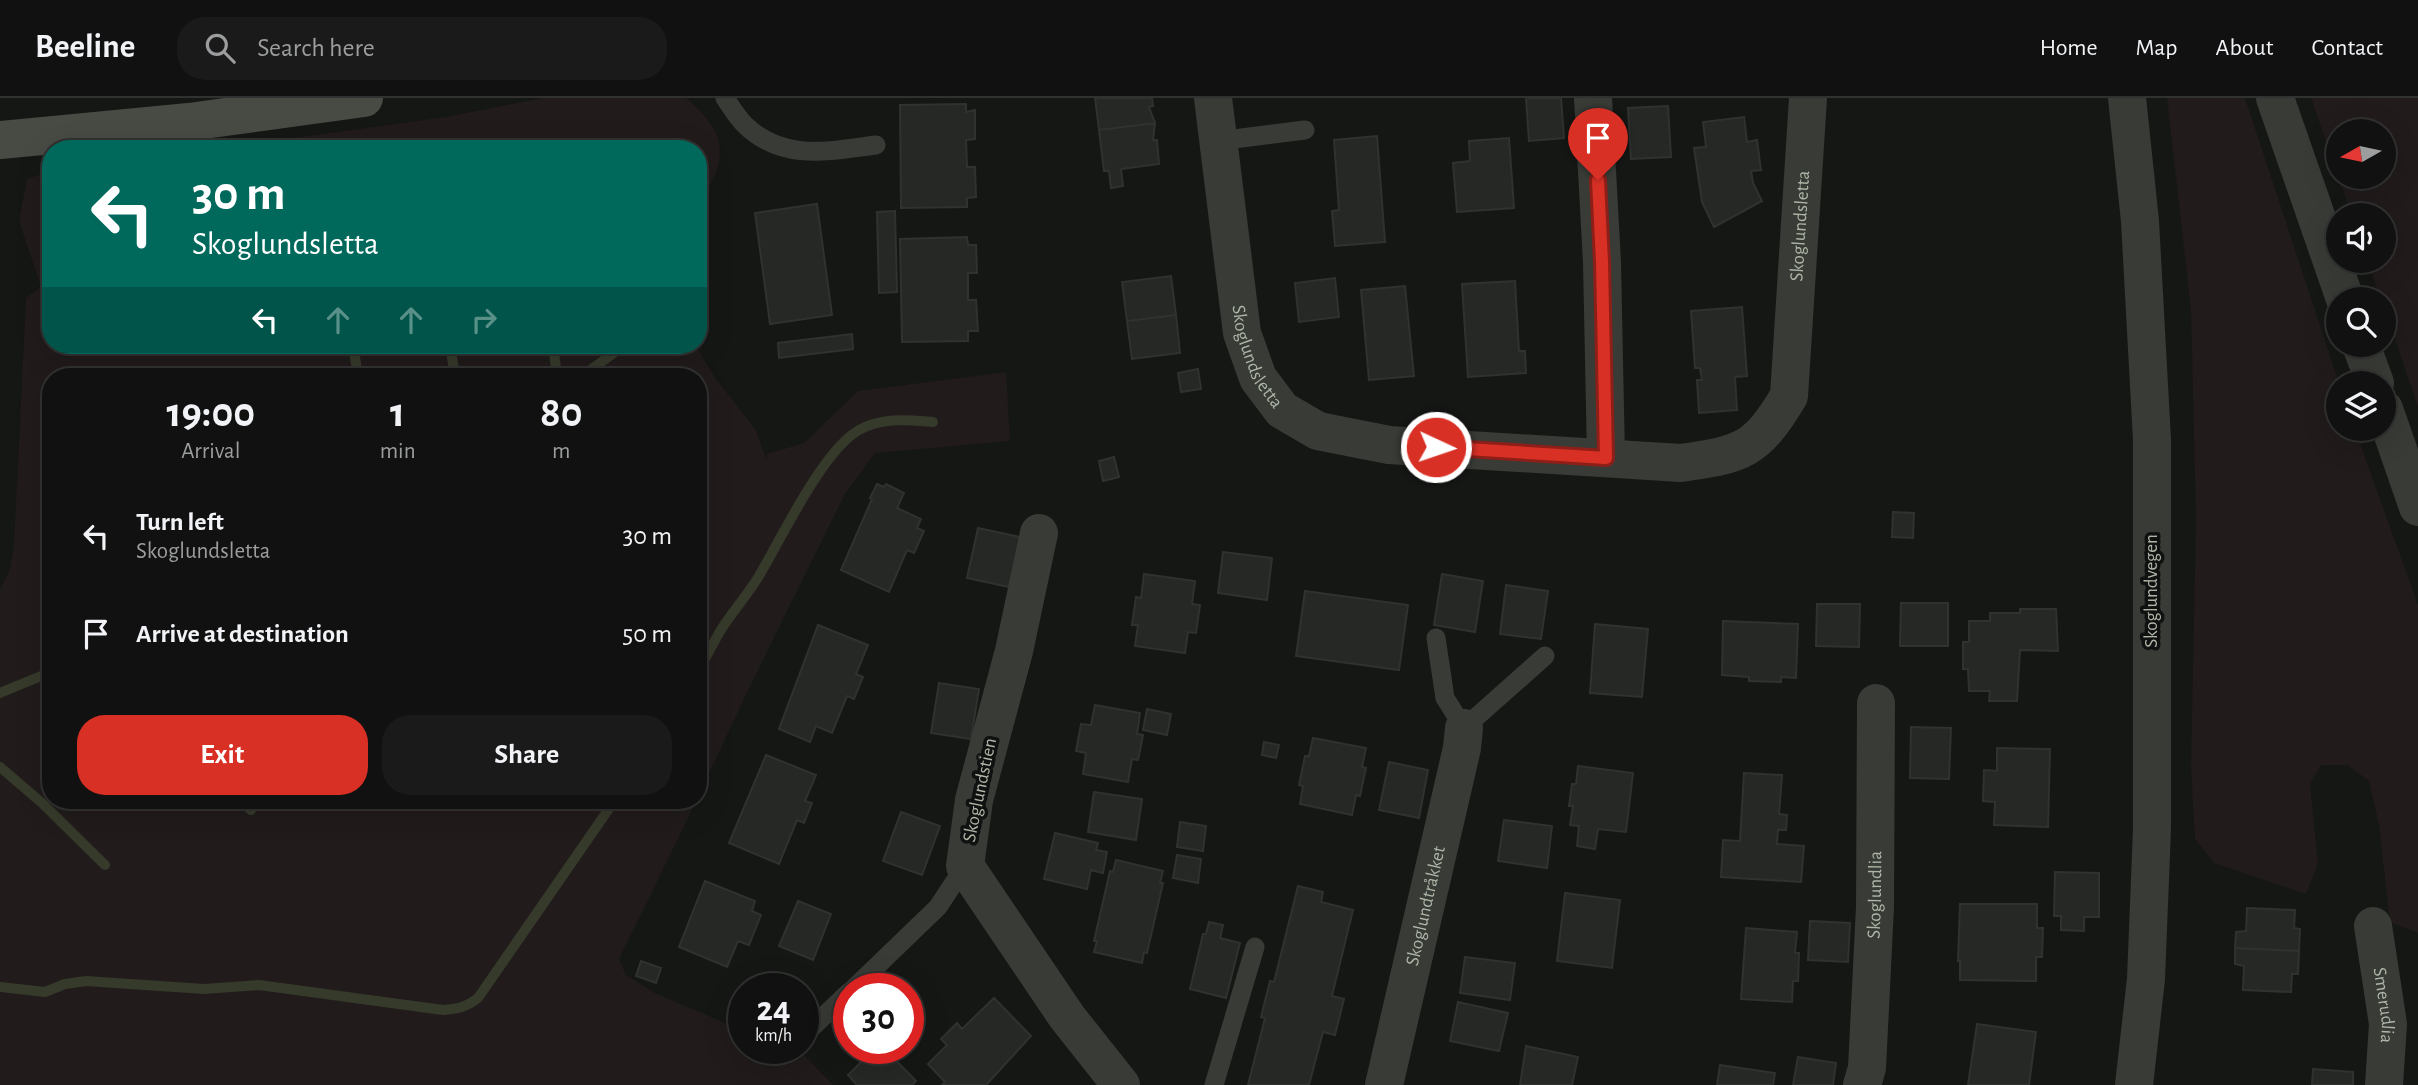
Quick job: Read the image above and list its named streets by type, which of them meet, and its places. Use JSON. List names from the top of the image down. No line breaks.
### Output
{"streets":{"street":["Skoglundsletta","Skoglundvegen","Skoglundstien","Skoglundlia","Skoglundtråkket","Smerudlia"]},"north":"left","page":{"header":"Beeline","search":"Search here","nav":["Home","Map","About","Contact"],"turn":["30 m","Skoglundsletta"],"eta":["19:00","Arrival","1","min","80","m"],"list":[{"name":"Turn left","note":"Skoglundsletta","value":"30 m"},{"name":"Arrive at destination","value":"50 m"}],"buttons":["Exit","Share"],"speed":"24 km/h","limit":"30"}}
